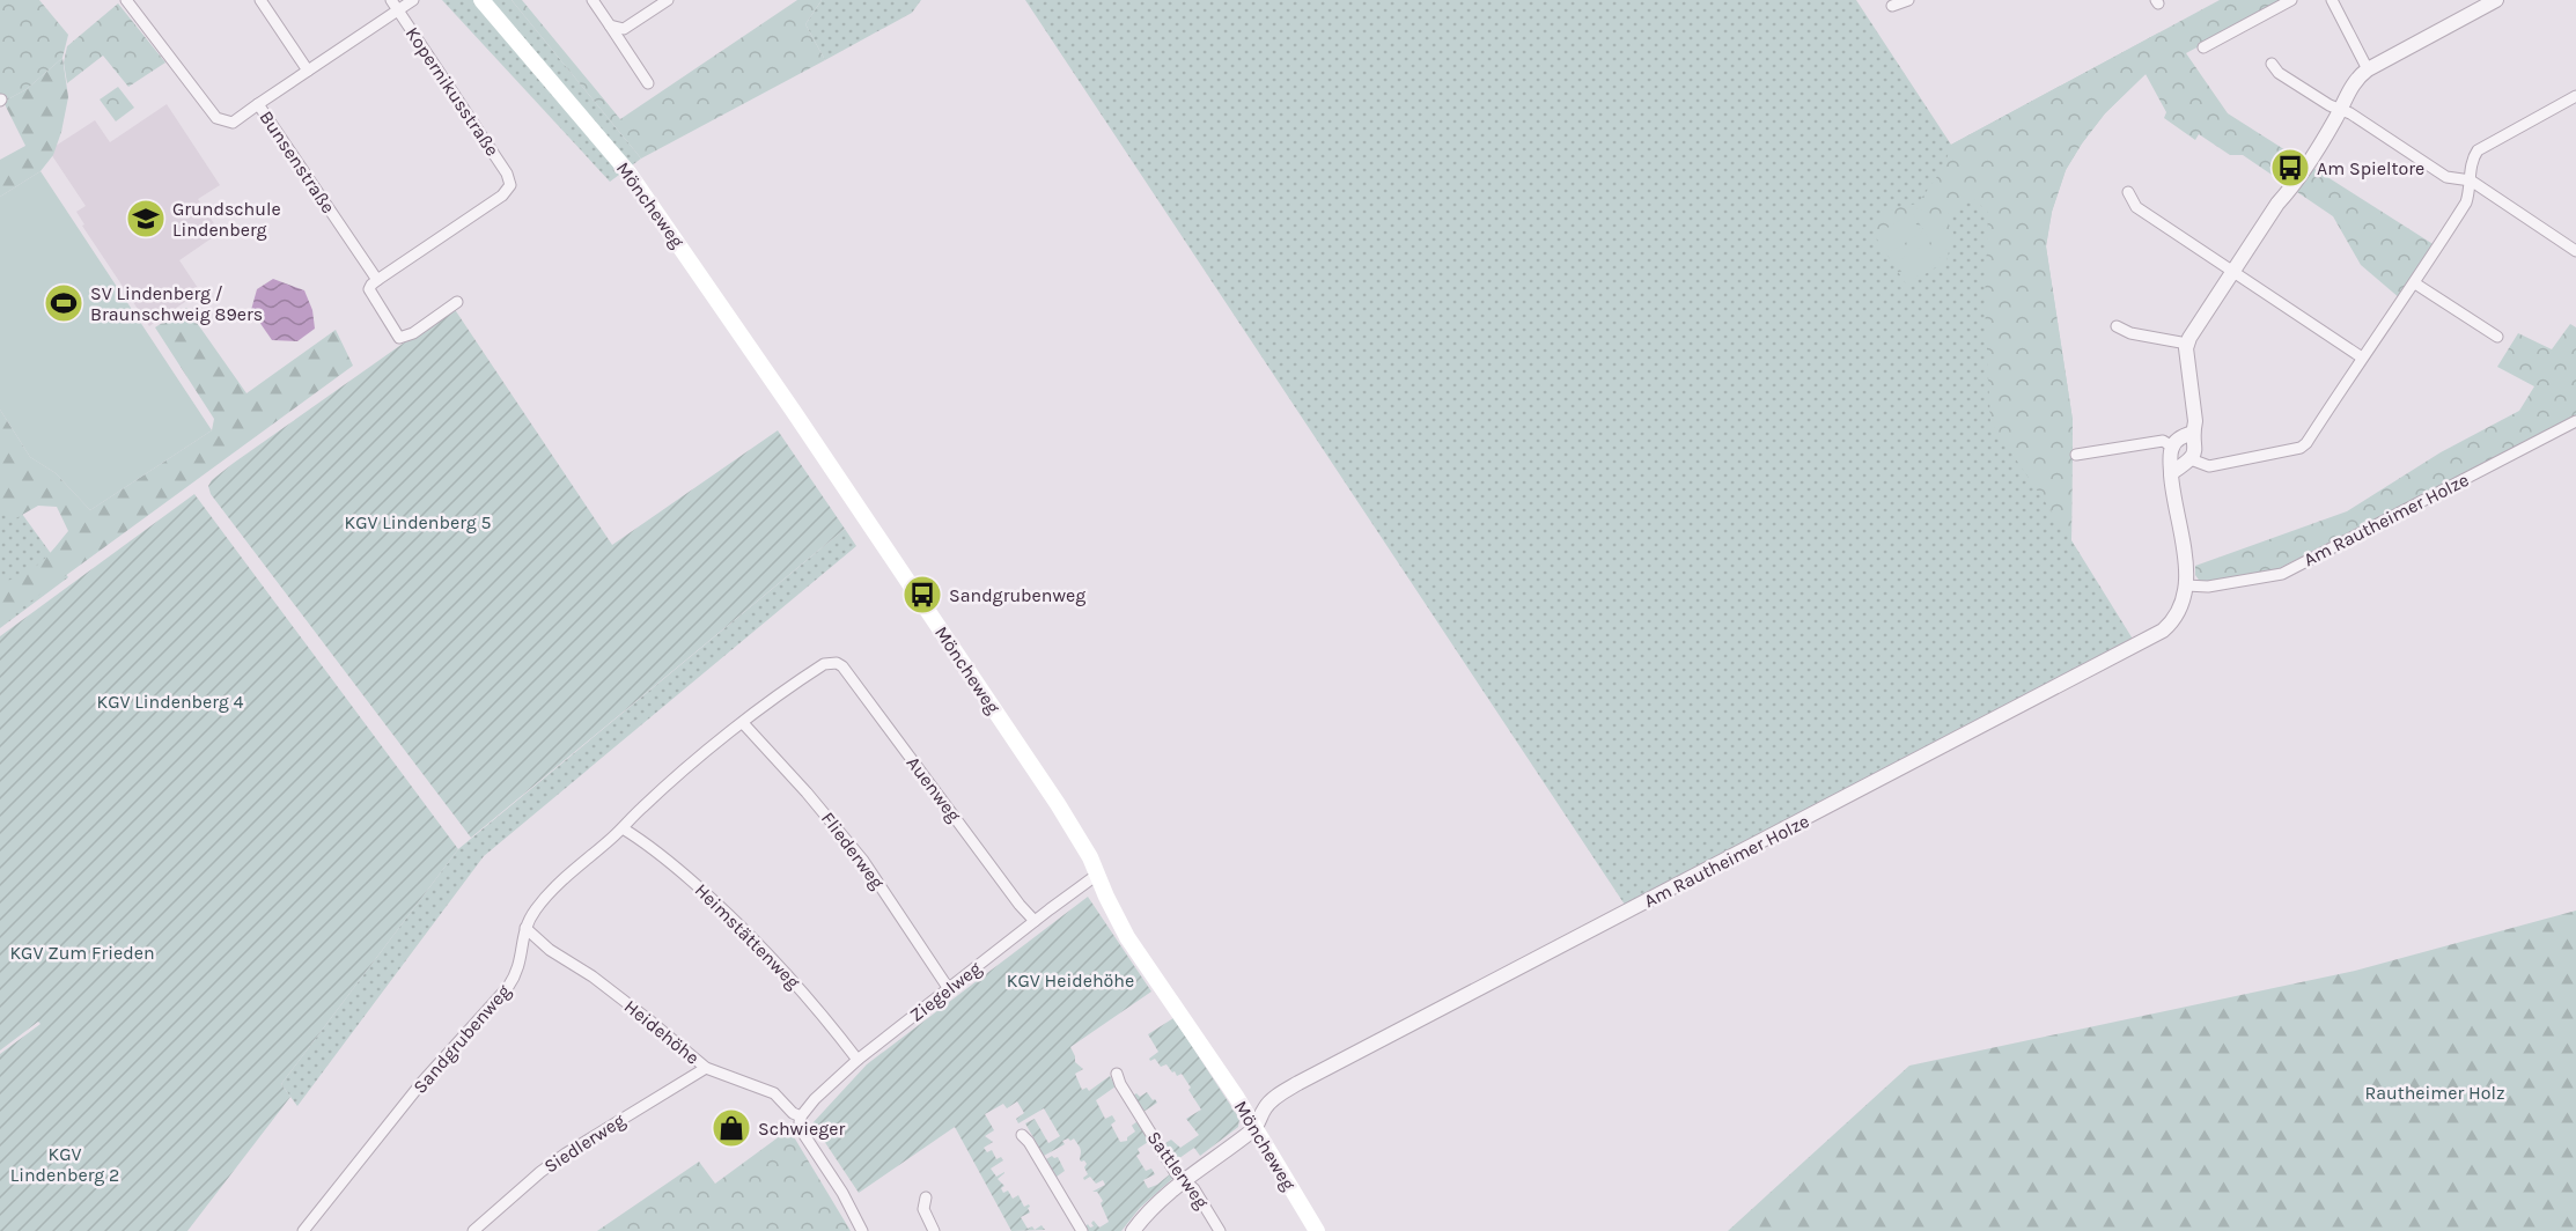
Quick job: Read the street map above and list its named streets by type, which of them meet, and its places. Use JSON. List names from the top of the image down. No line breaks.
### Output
{"streets":{"main road":["Möncheweg"],"street":["Kopernikusstraße","Bunsenstraße","Am Rautheimer Holze","Auenweg","Fliederweg","Heimstättenweg","Ziegelweg","Heidehöhe","Sandgrubenweg","Siedlerweg","Sattlerweg"]},"crossings":[["Kopernikusstraße","Bunsenstraße"],["Möncheweg","Am Rautheimer Holze"],["Möncheweg","Ziegelweg"],["Auenweg","Ziegelweg"],["Auenweg","Sandgrubenweg"],["Fliederweg","Ziegelweg"],["Fliederweg","Sandgrubenweg"],["Heimstättenweg","Ziegelweg"],["Heimstättenweg","Sandgrubenweg"],["Ziegelweg","Heidehöhe"],["Heidehöhe","Sandgrubenweg"],["Heidehöhe","Siedlerweg"]],"parks":["KGV Lindenberg 5","KGV Lindenberg 4","KGV Zum Frieden","KGV Heidehöhe","Rautheimer Holz","KGV Lindenberg 2"],"places":{"bus stop":["Am Spieltore","Sandgrubenweg"],"school or university":["Grundschule Lindenberg"],"sports":["SV Lindenberg / Braunschweig 89ers"],"shop":["Schwieger"]}}
